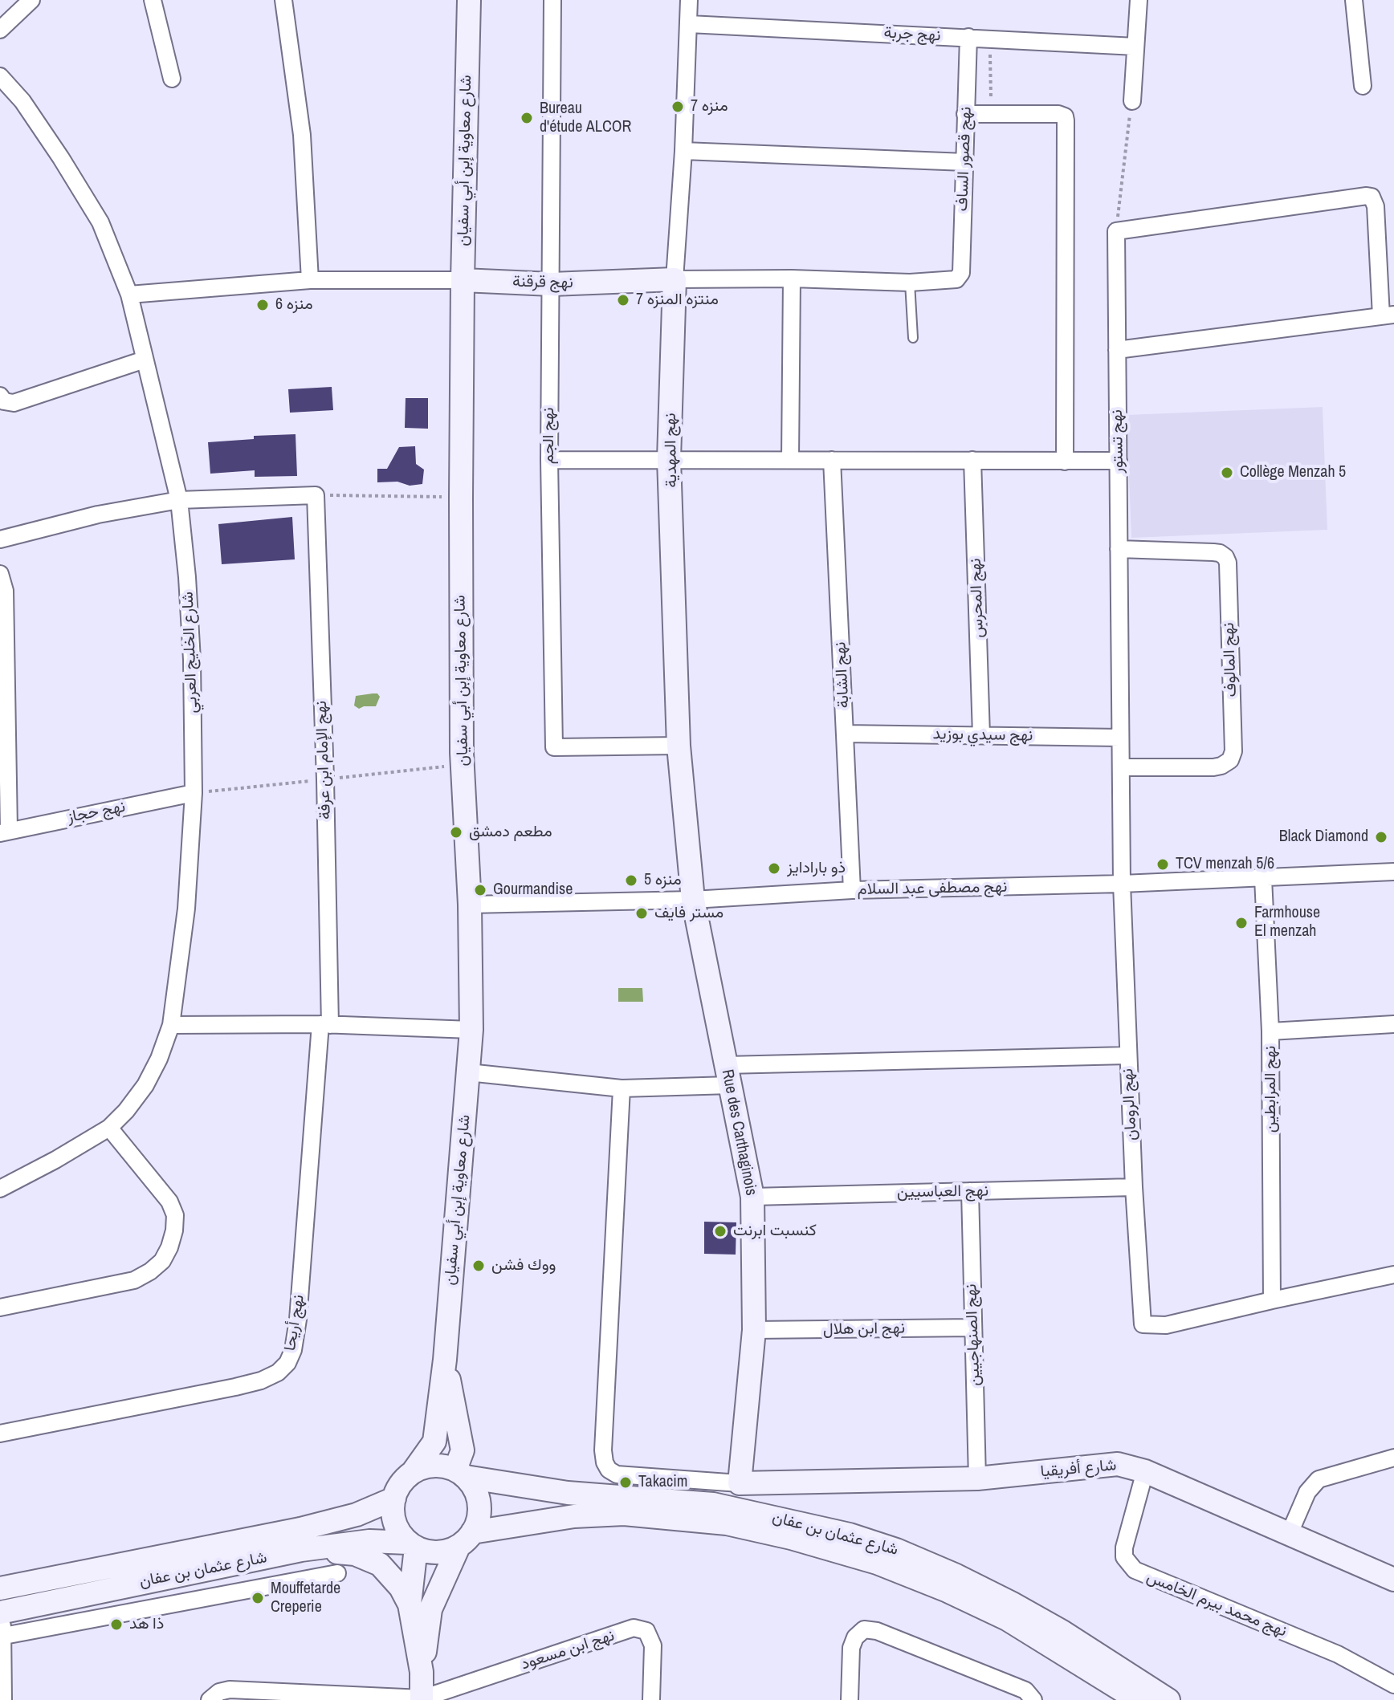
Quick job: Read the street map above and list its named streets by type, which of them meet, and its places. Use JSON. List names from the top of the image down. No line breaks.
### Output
{"streets":{"main road":["شارع معاوية إبن أبي سفيان","نهج قرقنة","نهج المهدية","Rue des Carthaginois","شارع أفريقيا","شارع عثمان بن عفان"],"street":["نهج جربة","نهج قصور الساف","نهج الجم","نهج تستور","نهج المحرس","شارع الخليج العربي","نهج المالوف","نهج الشابة","نهج سيدي بوزيد","نهج الإمام ابن عرفة","نهج حجاز","نهج مصطفى عبد السلام","نهج المرابطين","نهج الرومان","نهج العباسيين","نهج أريحا","نهج ابن هلال","نهج الصنهاجيين","نهج محمد بيرم الخامس","نهج ابن مسعود"]},"crossings":[["نهج جربة","نهج قصور الساف"],["نهج جربة","نهج المهدية"],["نهج قصور الساف","نهج قرقنة"],["شارع معاوية إبن أبي سفيان","نهج قرقنة"],["شارع معاوية إبن أبي سفيان","نهج مصطفى عبد السلام"],["شارع معاوية إبن أبي سفيان","شارع عثمان بن عفان"],["نهج قرقنة","نهج الجم"],["نهج قرقنة","نهج المهدية"],["نهج قرقنة","شارع الخليج العربي"],["نهج الجم","نهج المهدية"],["نهج تستور","نهج المالوف"],["نهج تستور","نهج سيدي بوزيد"],["نهج تستور","نهج مصطفى عبد السلام"],["نهج تستور","نهج الرومان"],["نهج المهدية","نهج مصطفى عبد السلام"],["نهج المهدية","Rue des Carthaginois"],["نهج المحرس","نهج سيدي بوزيد"],["شارع الخليج العربي","نهج حجاز"],["نهج الشابة","نهج سيدي بوزيد"],["نهج الشابة","نهج مصطفى عبد السلام"],["نهج الإمام ابن عرفة","نهج أريحا"],["نهج مصطفى عبد السلام","نهج المرابطين"],["نهج مصطفى عبد السلام","نهج الرومان"],["نهج مصطفى عبد السلام","Rue des Carthaginois"],["نهج المرابطين","نهج الرومان"],["نهج الرومان","نهج العباسيين"],["Rue des Carthaginois","نهج العباسيين"],["Rue des Carthaginois","نهج ابن هلال"],["Rue des Carthaginois","شارع أفريقيا"],["نهج العباسيين","نهج الصنهاجيين"],["نهج ابن هلال","نهج الصنهاجيين"],["نهج الصنهاجيين","شارع أفريقيا"],["شارع أفريقيا","نهج محمد بيرم الخامس"]],"places":["منزه 7","Bureau d'étude ALCOR","منتزه المنزه 7","منزه 6","Collège Menzah 5","مطعم دمشق","Black Diamond","TCV menzah 5/6","ذو بارادايز","منزه 5","Gourmandise","مستر فايف","Farmhouse El menzah","كنسبت ابرنت","ووك فشن","Takacim","Mouffetarde Creperie","ذا هد"]}
